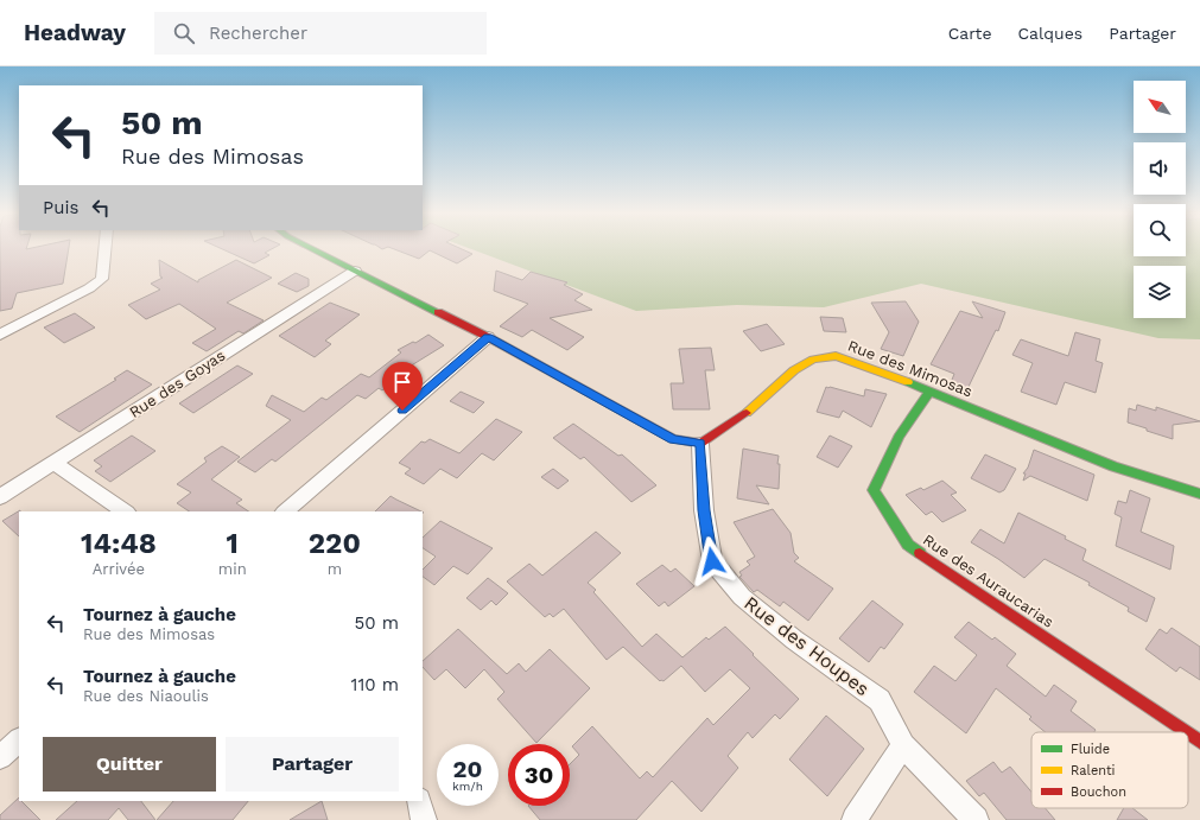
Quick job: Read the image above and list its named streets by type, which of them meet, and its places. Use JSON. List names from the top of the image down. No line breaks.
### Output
{"streets":{"street":["Rue des Mimosas","Rue des Goyas","Rue des Auraucarias","Rue des Houpes"]},"crossings":[["Rue des Mimosas","Rue des Auraucarias"],["Rue des Mimosas","Rue des Houpes"]],"legend":["Fluide","Ralenti","Bouchon"],"north":"top left","page":{"header":"Headway","search":"Rechercher","nav":["Carte","Calques","Partager"],"turn":["50 m","Rue des Mimosas"],"then":"Puis","eta":["14:48","Arrivée","1","min","220","m"],"list":[{"name":"Tournez à gauche","note":"Rue des Mimosas","value":"50 m"},{"name":"Tournez à gauche","note":"Rue des Niaoulis","value":"110 m"}],"buttons":["Quitter","Partager"],"speed":"20 km/h","limit":"30"}}
